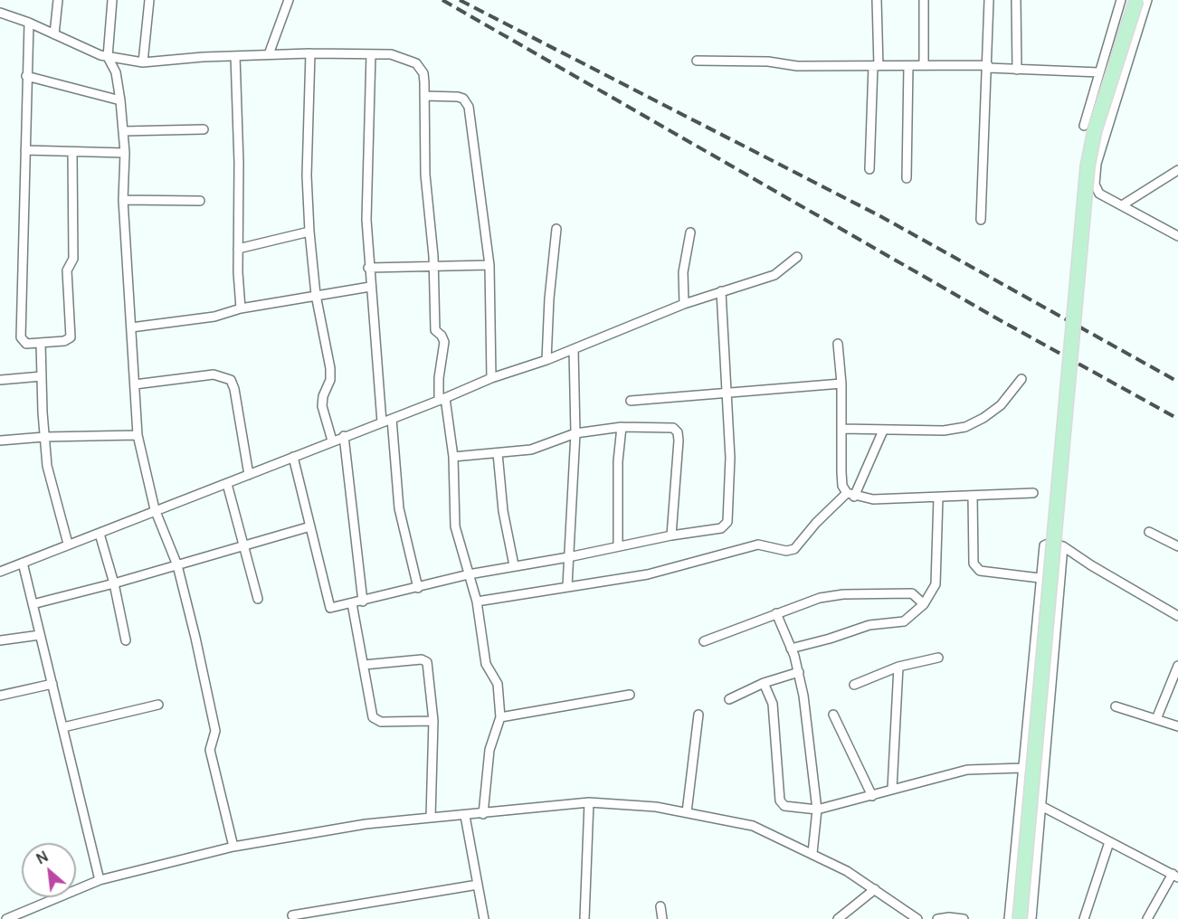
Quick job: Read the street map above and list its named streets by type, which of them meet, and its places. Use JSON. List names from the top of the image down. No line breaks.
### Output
{"north":"top left"}
